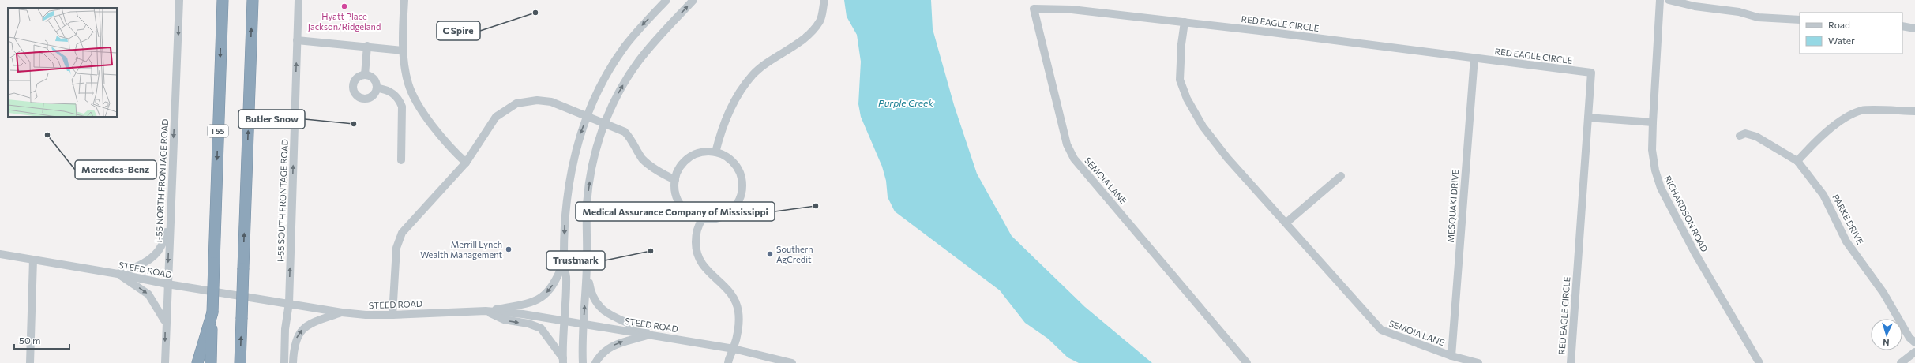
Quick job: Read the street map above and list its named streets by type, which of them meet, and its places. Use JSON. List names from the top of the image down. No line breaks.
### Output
{"streets":{"highway":["I 55"],"street":["RED EAGLE CIRCLE","I-55 NORTH FRONTAGE ROAD","SEMOIA LANE","I-55 SOUTH FRONTAGE ROAD","MESQUAKI DRIVE","RICHARDSON ROAD","PARKE DRIVE","STEED ROAD"]},"crossings":[["RED EAGLE CIRCLE","SEMOIA LANE"],["RED EAGLE CIRCLE","MESQUAKI DRIVE"],["I-55 NORTH FRONTAGE ROAD","STEED ROAD"],["SEMOIA LANE","MESQUAKI DRIVE"],["I-55 SOUTH FRONTAGE ROAD","STEED ROAD"]],"one_way":["I-55 NORTH FRONTAGE ROAD","I-55 SOUTH FRONTAGE ROAD"],"water":["Purple Creek"],"places":["Hyatt Place Jackson/Ridgeland","C Spire","Butler Snow","Mercedes-Benz","Medical Assurance Company of Mississippi","Merrill Lynch Wealth Management","Trustmark","Southern AgCredit"],"legend":["Road","Water"],"scale_bar":"50 m","north":"bottom"}
